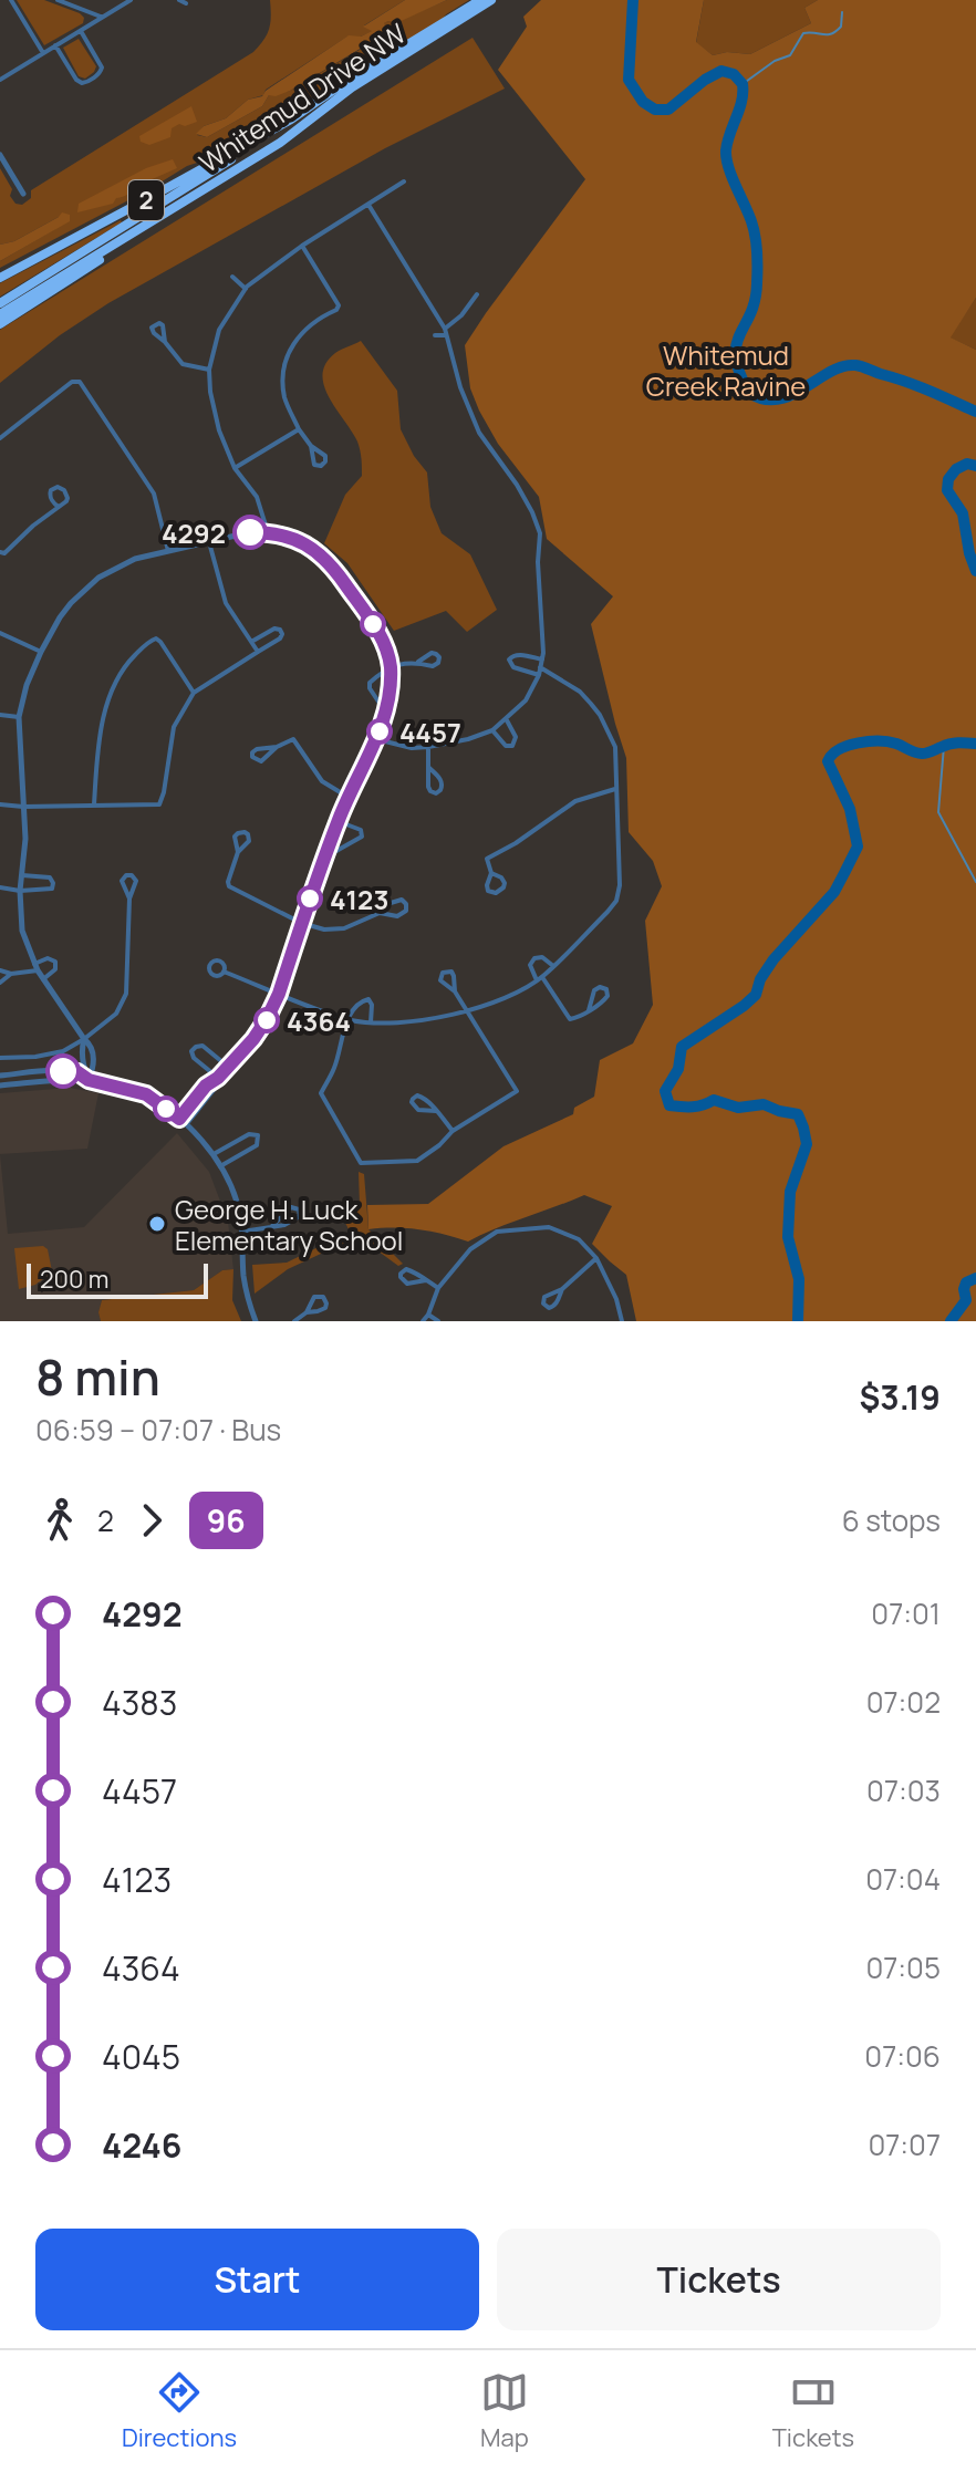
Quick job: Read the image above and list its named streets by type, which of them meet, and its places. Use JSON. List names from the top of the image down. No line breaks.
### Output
{"streets":{"highway":["Whitemud Drive NW","2"]},"parks":["Whitemud Creek Ravine"],"places":["4292","4457","4123","4364","George H. Luck Elementary School"],"lines":["bus line 96"],"scale_bar":"200 m","page":{"scale":"200 m","heading":["8 min","06:59 – 07:07 · Bus","$3.19"],"legs":["2","96","6 stops"],"list":[{"name":"4292","value":"07:01"},{"name":"4383","value":"07:02"},{"name":"4457","value":"07:03"},{"name":"4123","value":"07:04"},{"name":"4364","value":"07:05"},{"name":"4045","value":"07:06"},{"name":"4246","value":"07:07"}],"buttons":["Start","Tickets"],"tabs":["Directions","Map","Tickets"]}}
